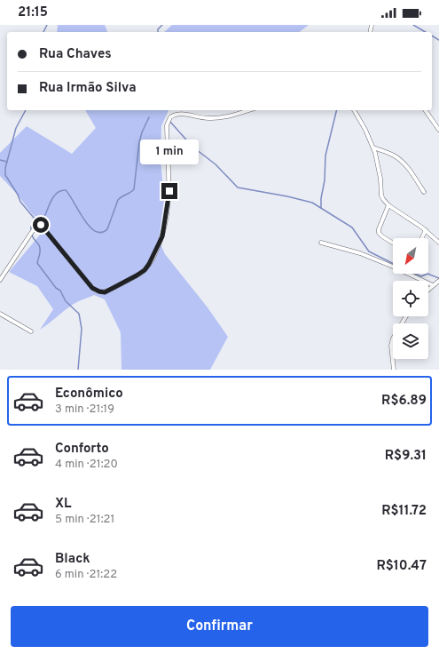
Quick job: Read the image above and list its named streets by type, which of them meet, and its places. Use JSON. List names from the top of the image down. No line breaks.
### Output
{"north":"bottom left","page":{"status":"21:15","banner":["Rua Chaves","Rua Irmão Silva"],"bubble":"1 min","list":[{"name":"Econômico","note":"3 min · 21:19","value":"R$6.89"},{"name":"Conforto","note":"4 min · 21:20","value":"R$9.31"},{"name":"XL","note":"5 min · 21:21","value":"R$11.72"},{"name":"Black","note":"6 min · 21:22","value":"R$10.47"}],"buttons":"Confirmar"}}
